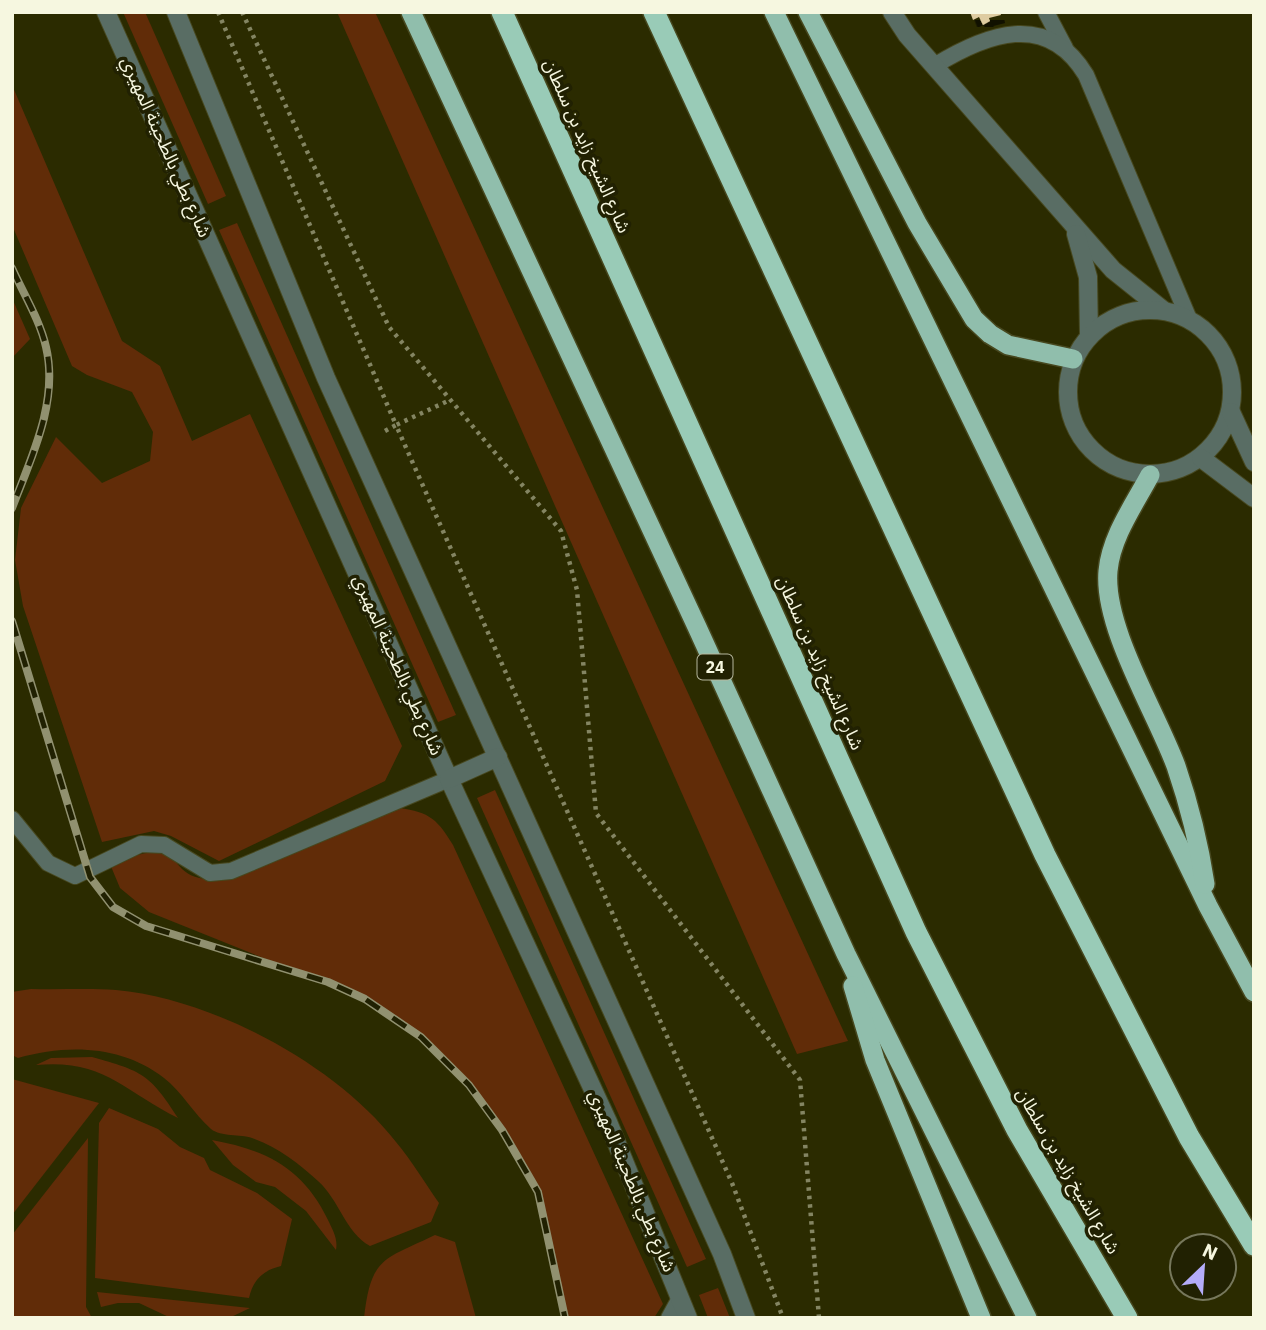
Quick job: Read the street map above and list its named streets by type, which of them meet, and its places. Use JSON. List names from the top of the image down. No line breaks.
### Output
{"streets":{"highway":["شارع الشيخ زايد بن سلطان","24"],"street":["شارع بطي بالطحينة المهيري"]},"north":"top right"}
